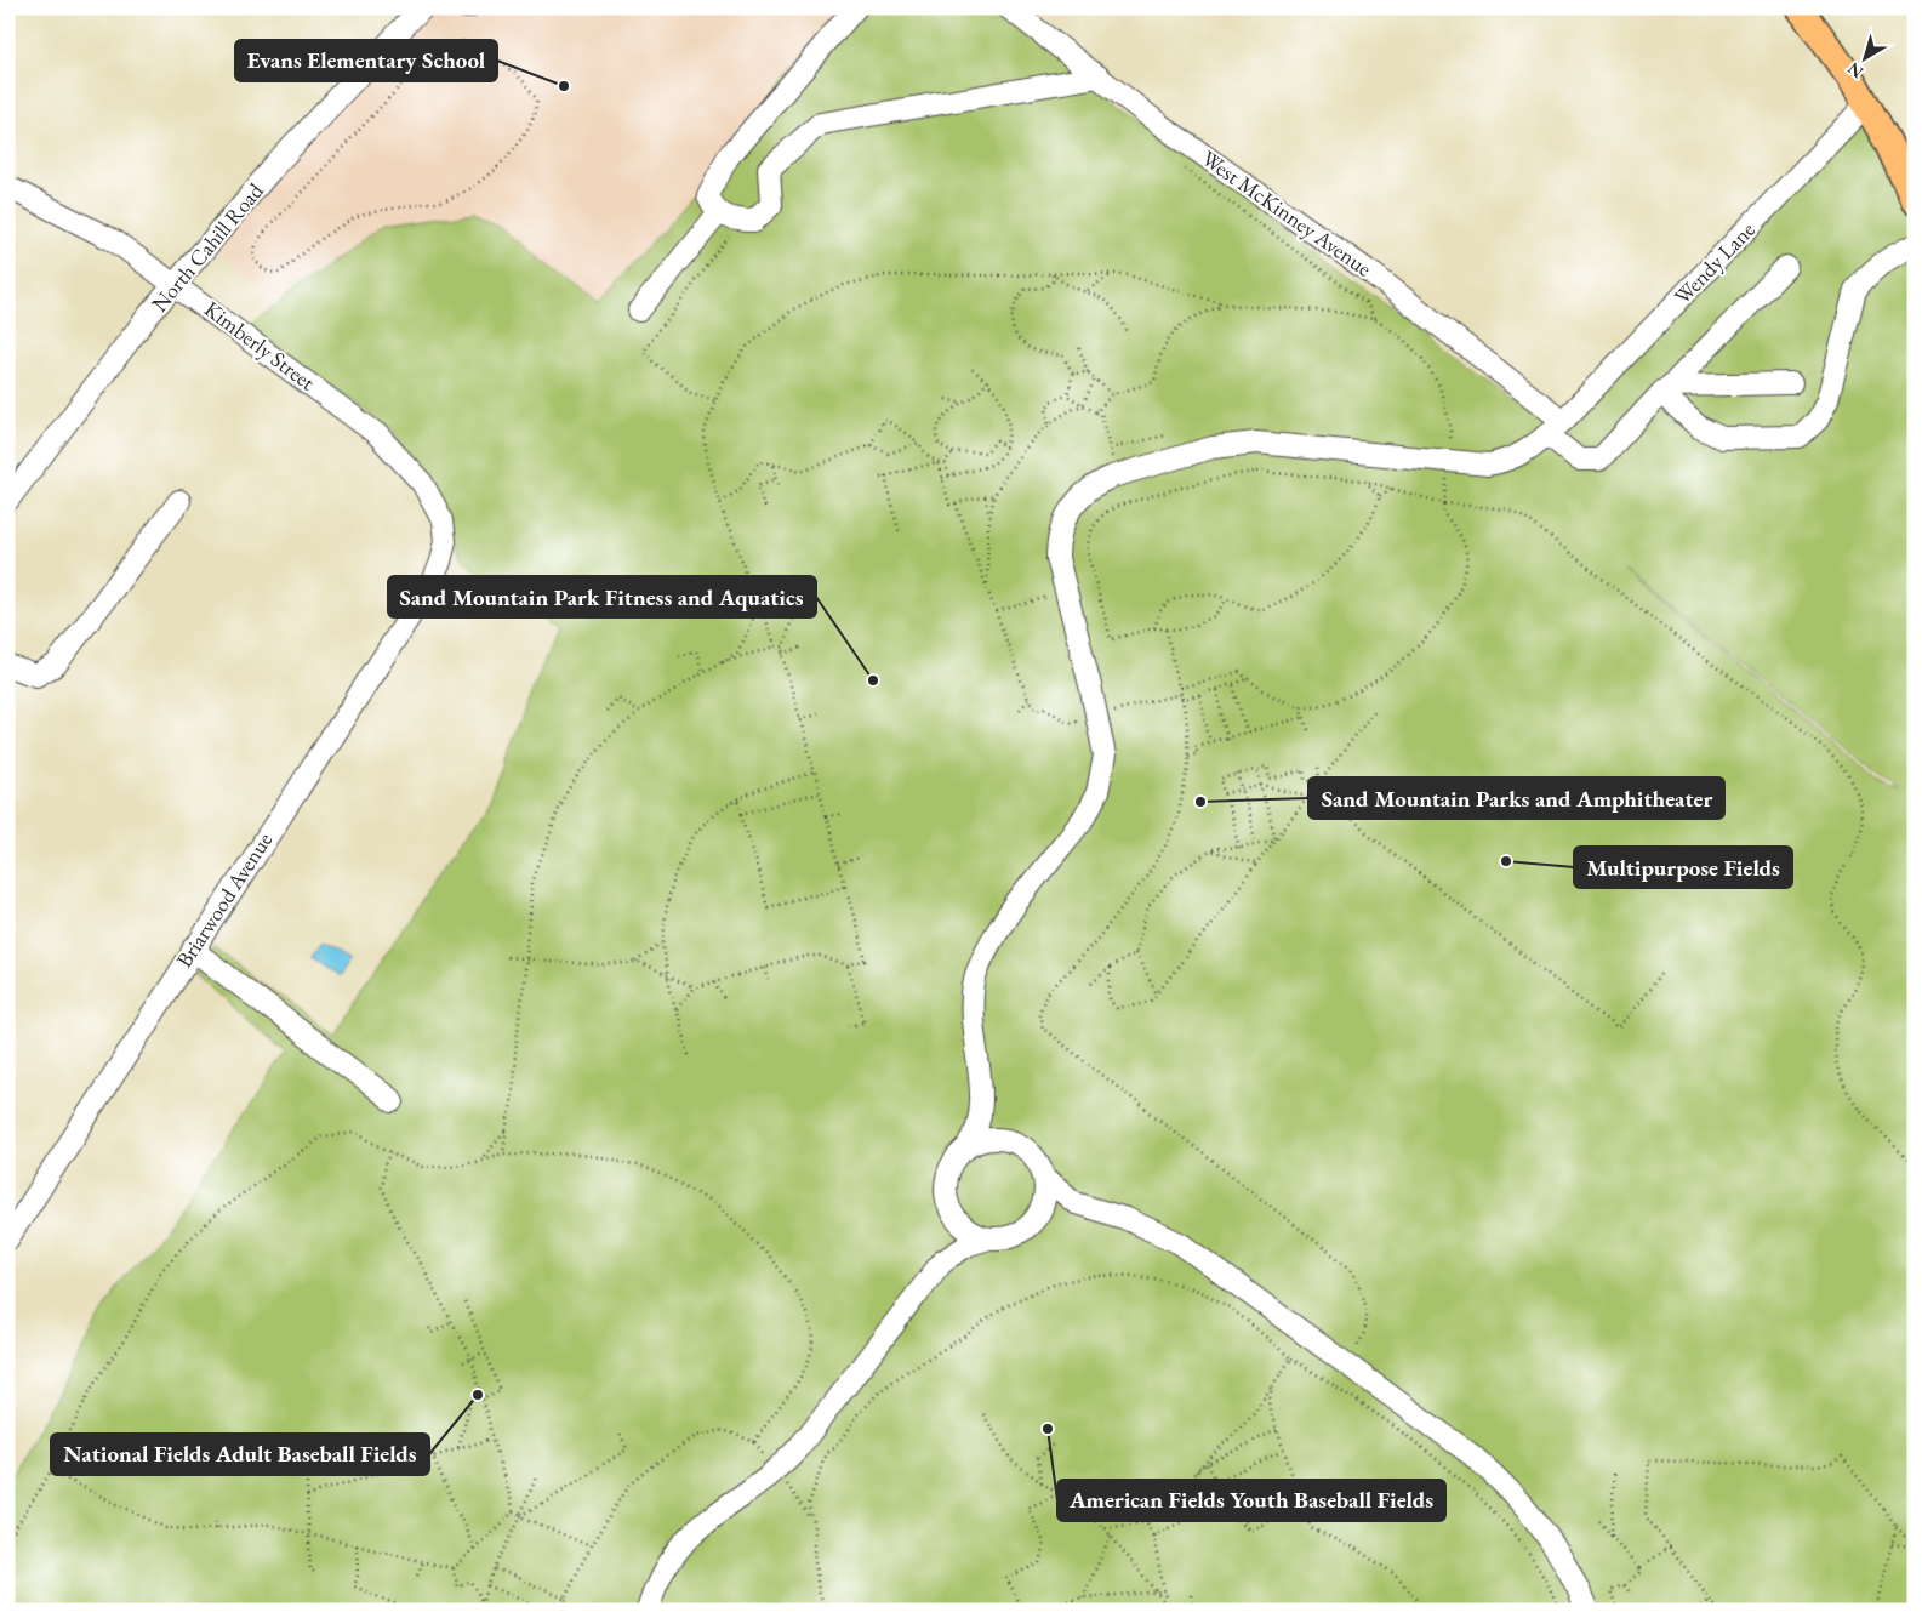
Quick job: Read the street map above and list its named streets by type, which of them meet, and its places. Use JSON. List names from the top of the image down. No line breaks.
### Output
{"streets":{"street":["West McKinney Avenue","North Cahill Road","Wendy Lane","Kimberly Street","Briarwood Avenue"]},"crossings":[["West McKinney Avenue","Wendy Lane"],["North Cahill Road","Kimberly Street"],["Kimberly Street","Briarwood Avenue"]],"places":["Evans Elementary School","Sand Mountain Park Fitness and Aquatics","Sand Mountain Parks and Amphitheater","Multipurpose Fields","National Fields Adult Baseball Fields","American Fields Youth Baseball Fields"],"north":"bottom left"}
